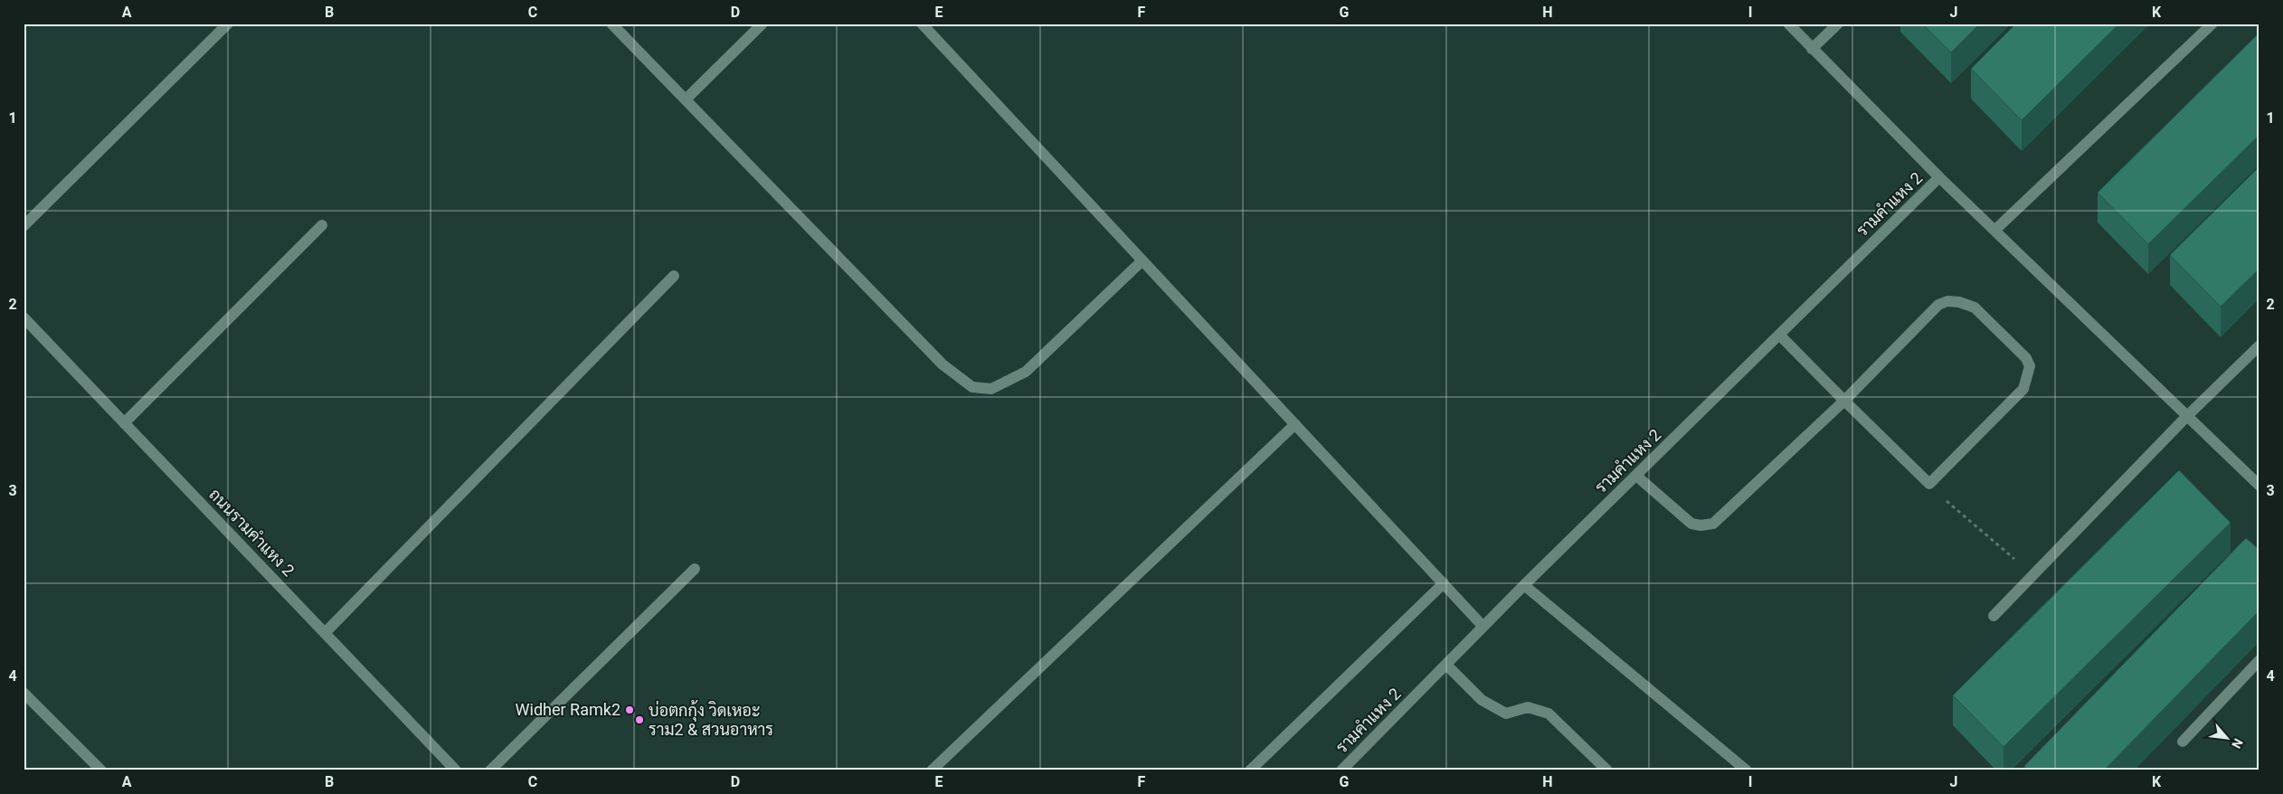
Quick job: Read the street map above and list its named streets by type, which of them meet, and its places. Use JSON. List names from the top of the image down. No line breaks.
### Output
{"streets":{"street":["รามคำแหง 2","ถนนรามคำแหง 2"]},"places":["Widher Ramk2","บ่อตกกุ้ง วิดเหอะ ราม2 & สวนอาหาร"],"north":"bottom right","grid":{"columns":["A","B","C","D","E","F","G","H","I","J","K"],"rows":["1","2","3","4"]}}
